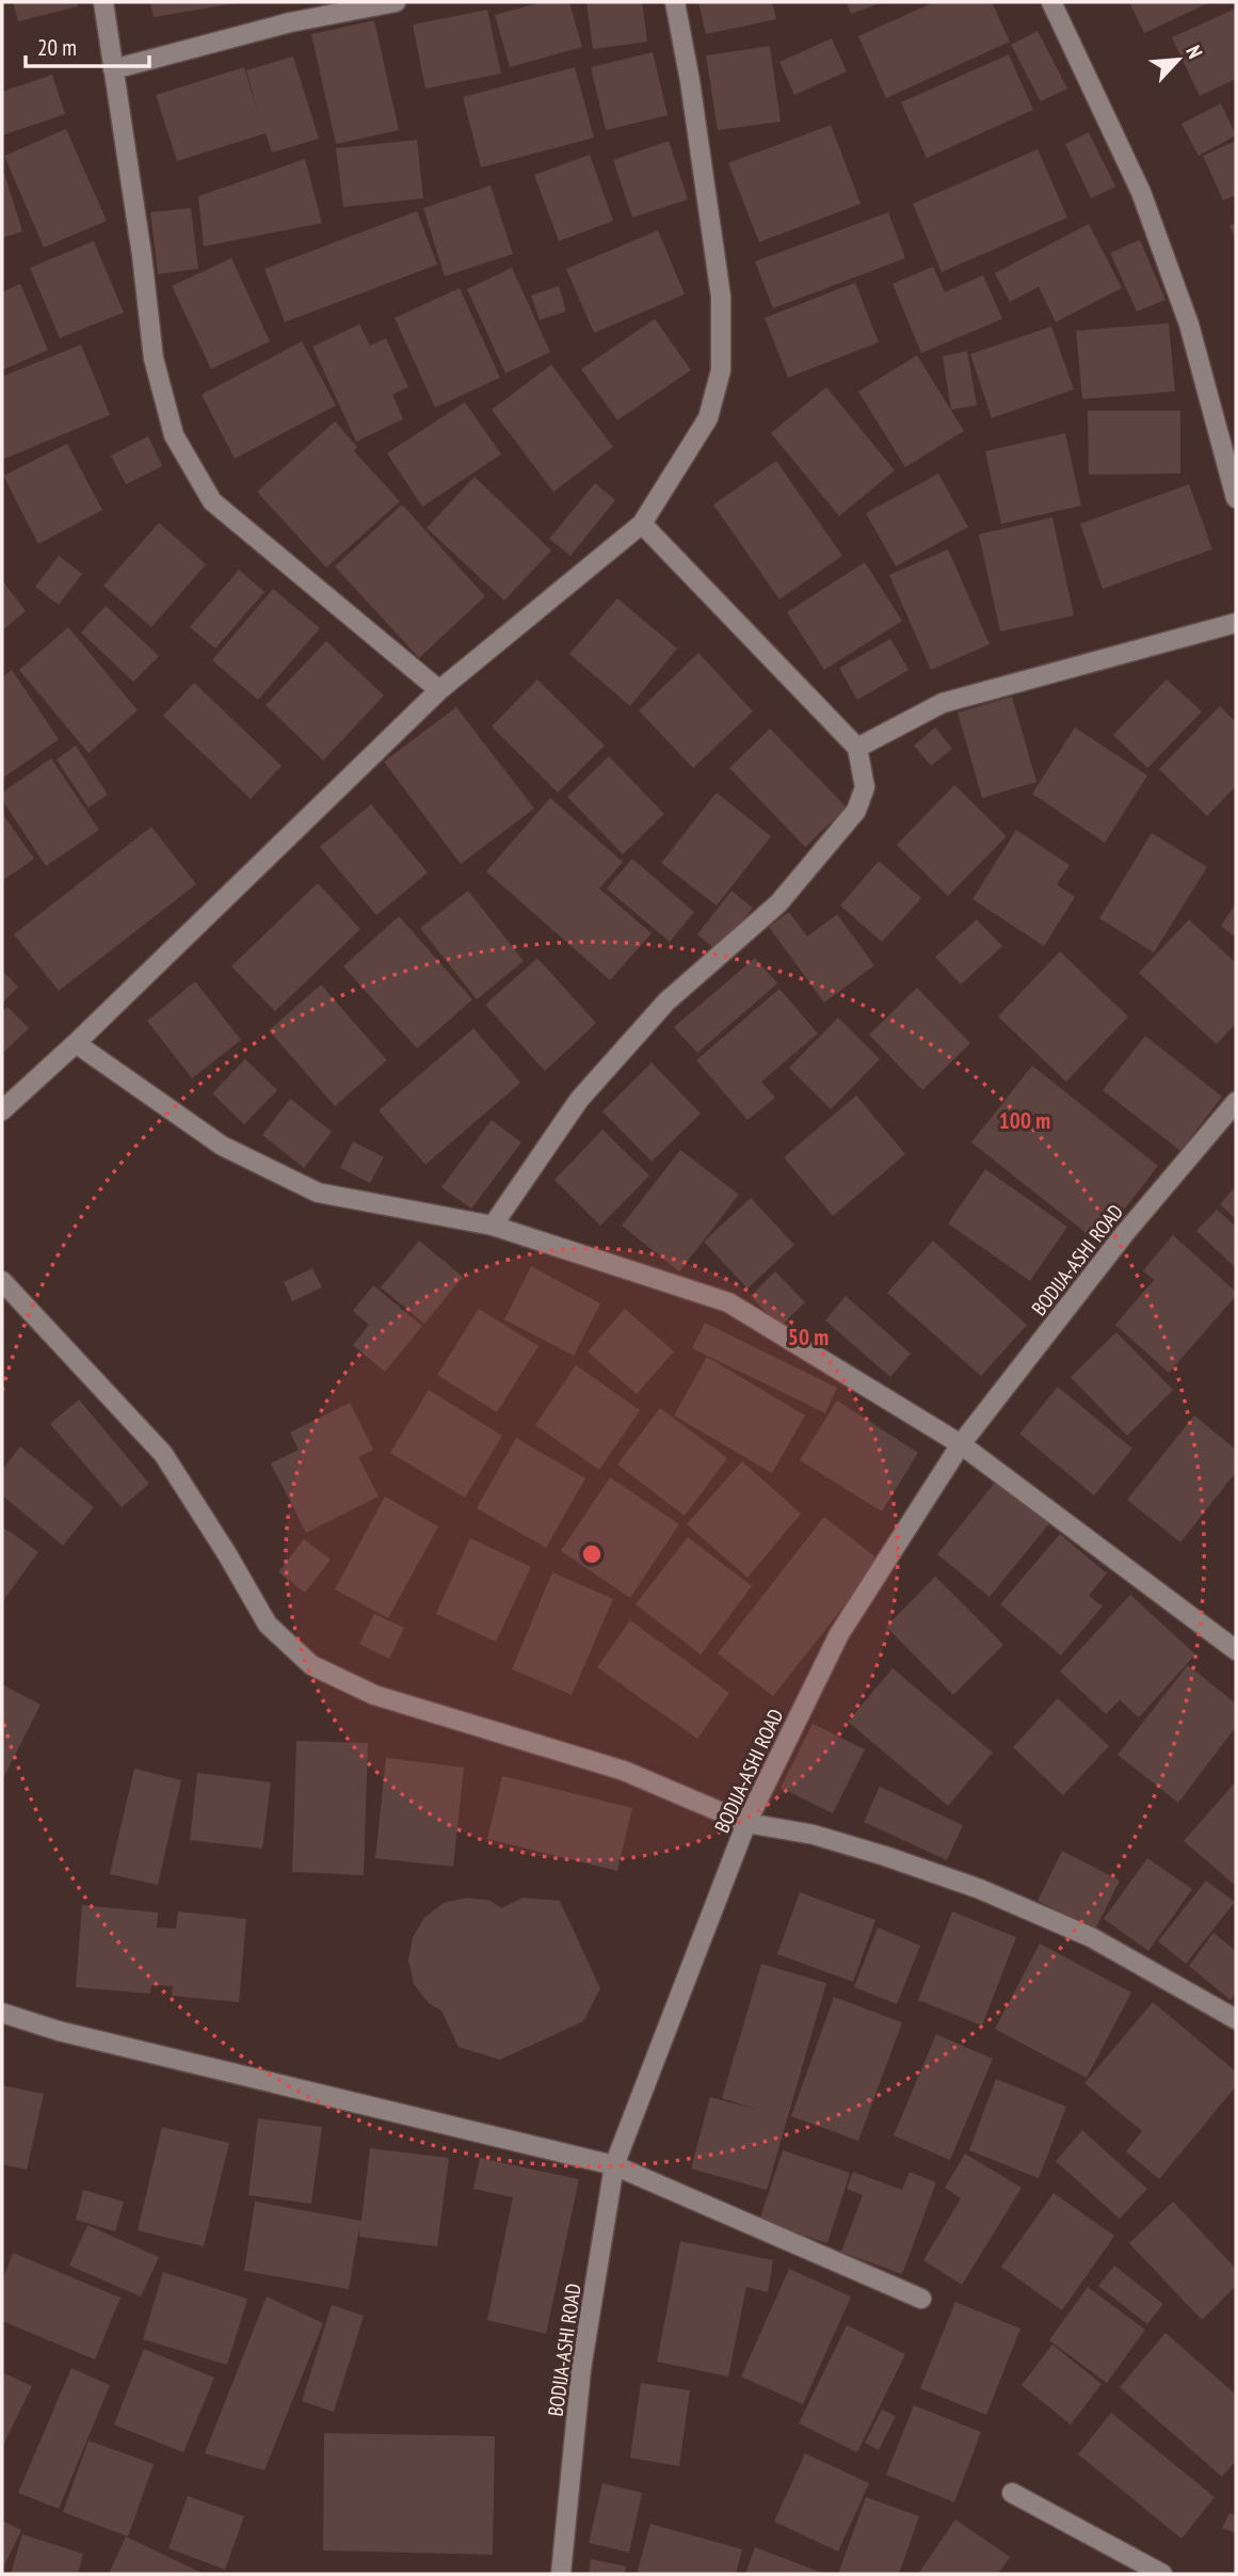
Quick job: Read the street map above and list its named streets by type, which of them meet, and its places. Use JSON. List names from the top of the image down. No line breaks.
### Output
{"streets":{"street":["BODIJA-ASHI ROAD"]},"scale_bar":"20 m","north":"top right","rings":["100 m","50 m"]}
